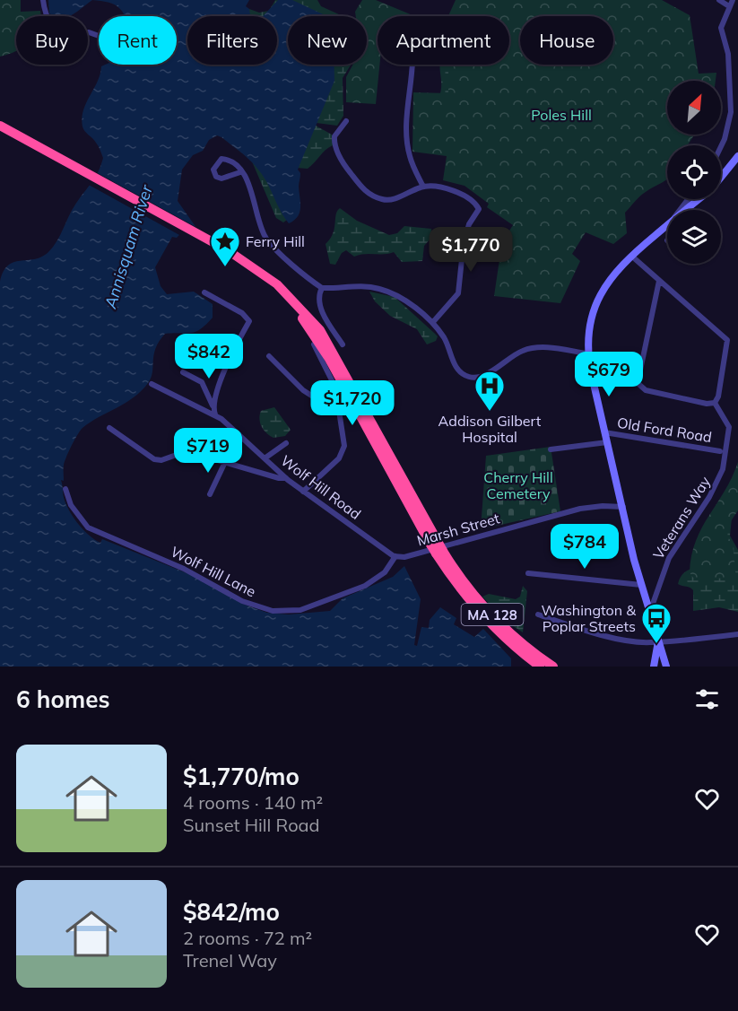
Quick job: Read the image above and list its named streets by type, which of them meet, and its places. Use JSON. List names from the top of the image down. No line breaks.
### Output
{"streets":{"highway":["MA 128"],"street":["Old Ford Road","Wolf Hill Road","Veterans Way","Marsh Street","Wolf Hill Lane"]},"crossings":[["Wolf Hill Road","Marsh Street"],["Wolf Hill Road","Wolf Hill Lane"],["Marsh Street","Wolf Hill Lane"]],"water":["Annisquam River"],"parks":["Poles Hill","Cherry Hill Cemetery"],"places":{"place":["Ferry Hill"],"hospital":["Addison Gilbert Hospital"],"bus stop":["Washington & Poplar Streets"]},"north":"top right","page":{"chip":["Buy","Rent","Filters","New","Apartment","House"],"price":["$1,770","$842","$679","$1,720","$719","$784"],"heading":"6 homes","list":[{"name":"$1,770/mo","note":"4 rooms · 140 m² · Sunset Hill Road"},{"name":"$842/mo","note":"2 rooms · 72 m² · Trenel Way"}]}}
